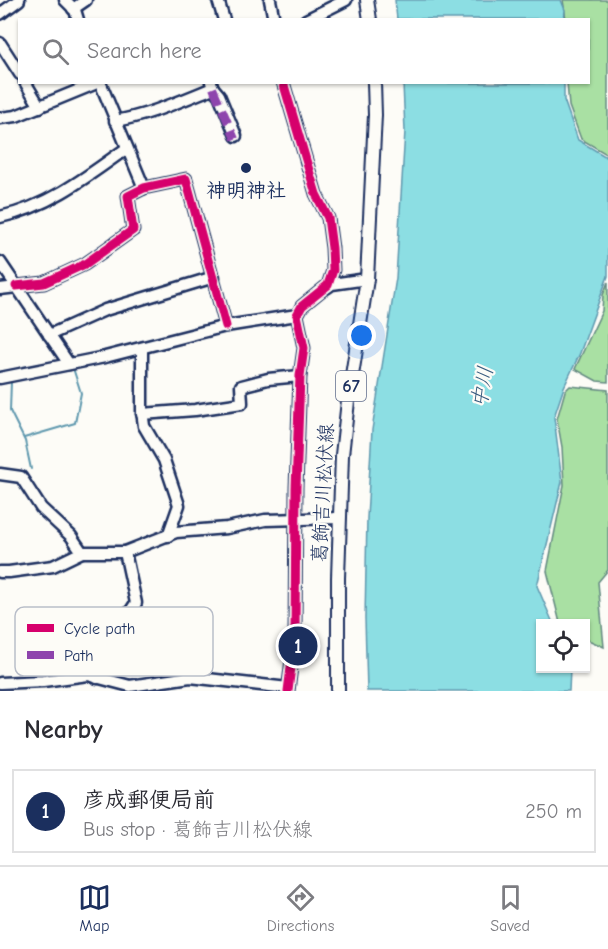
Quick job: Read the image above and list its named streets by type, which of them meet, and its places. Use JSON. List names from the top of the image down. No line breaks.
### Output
{"streets":{"main road":["67","葛飾吉川松伏線"]},"water":["中川"],"places":["神明神社"],"legend":["Cycle path","Path"],"page":{"search":"Search here","pins":"1","heading":"Nearby","list":[{"mark":"1","name":"彦成郵便局前","note":"Bus stop · 葛飾吉川松伏線","value":"250 m"}],"nav":["Map","Directions","Saved"]}}
